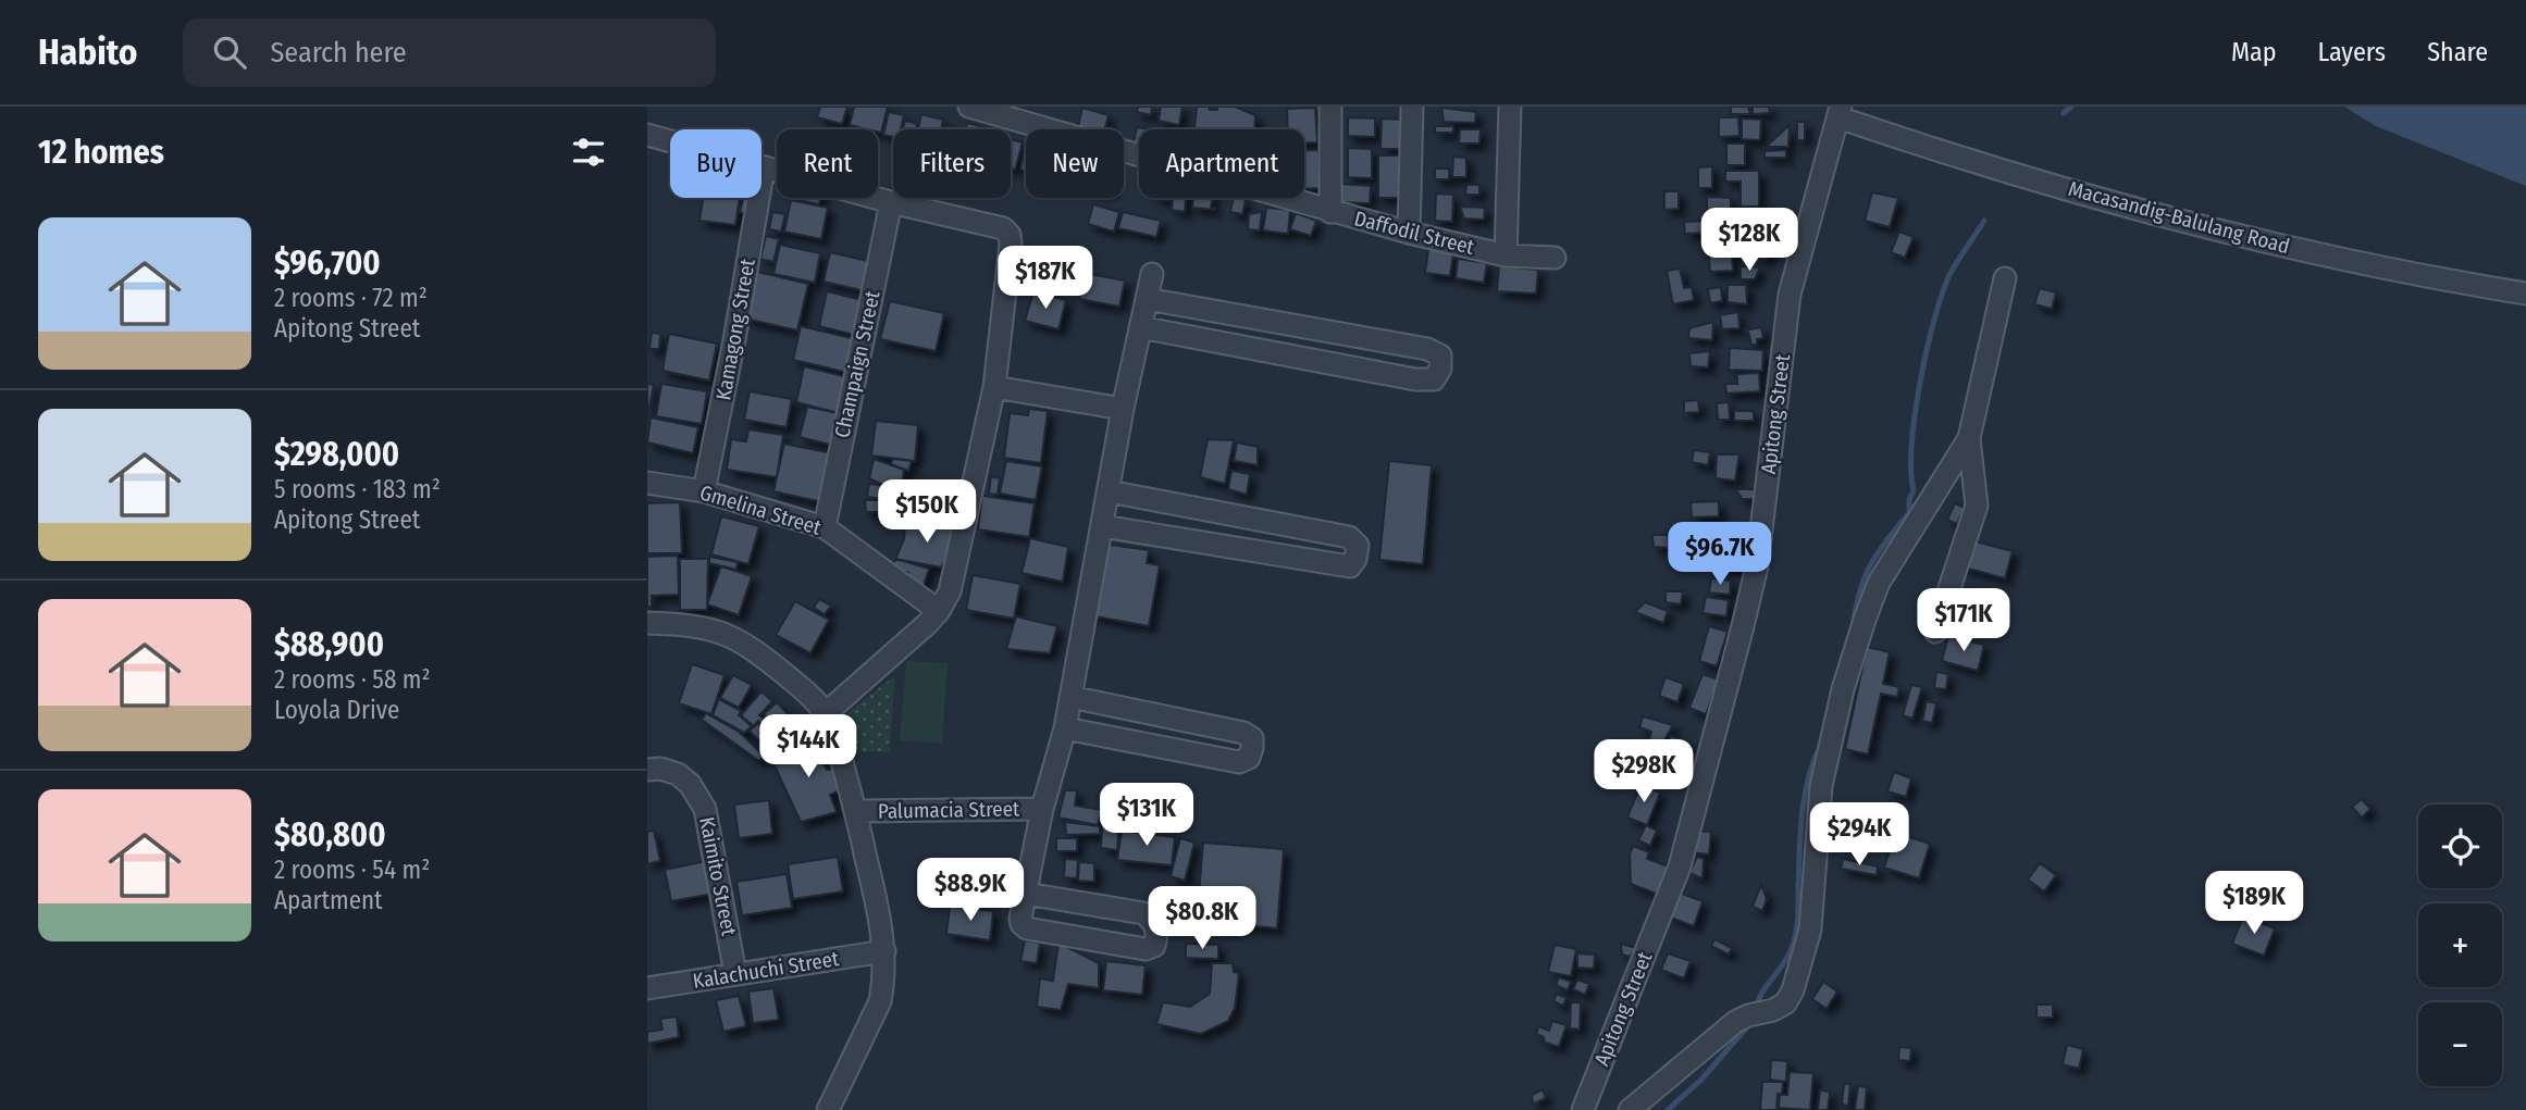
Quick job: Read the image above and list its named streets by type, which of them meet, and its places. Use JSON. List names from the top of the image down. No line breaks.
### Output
{"streets":{"street":["Macasandig-Balulang Road","Daffodil Street","Kamagong Street","Champaign Street","Apitong Street","Gmelina Street","Palumacia Street","Kaimito Street","Kalachuchi Street"]},"crossings":[["Macasandig-Balulang Road","Apitong Street"],["Kamagong Street","Gmelina Street"],["Champaign Street","Gmelina Street"],["Kaimito Street","Kalachuchi Street"]],"page":{"header":"Habito","search":"Search here","nav":["Map","Layers","Share"],"heading":"12 homes","chip":["Buy","Rent","Filters","New","Apartment"],"list":[{"name":"$96,700","note":"2 rooms · 72 m² · Apitong Street"},{"name":"$298,000","note":"5 rooms · 183 m² · Apitong Street"},{"name":"$88,900","note":"2 rooms · 58 m² · Loyola Drive"},{"name":"$80,800","note":"2 rooms · 54 m² · Apartment"}],"price":["$128K","$187K","$150K","$96.7K","$171K","$144K","$298K","$131K","$294K","$88.9K","$189K","$80.8K"],"map_buttons":["+","−"]}}
